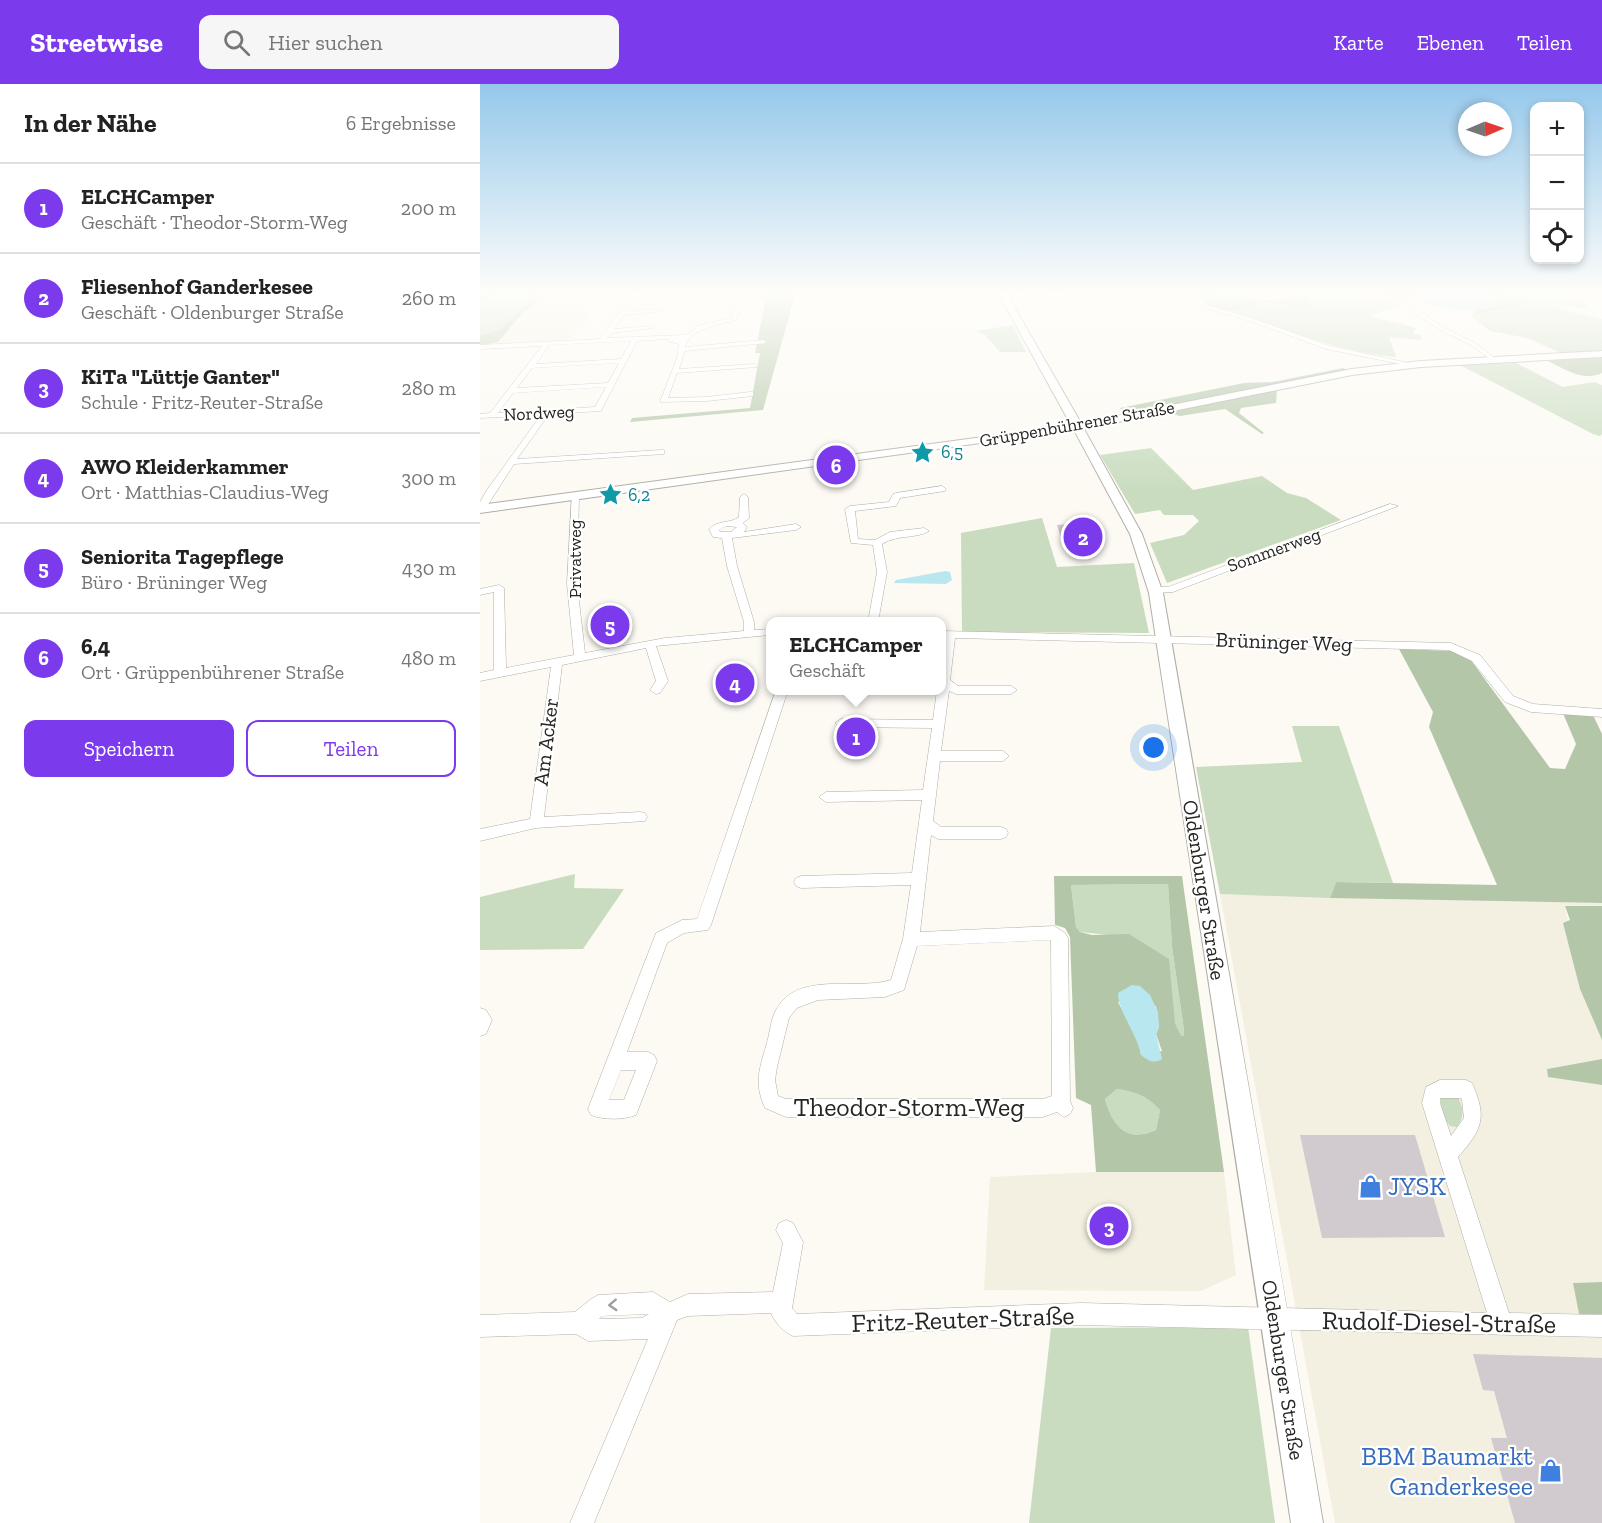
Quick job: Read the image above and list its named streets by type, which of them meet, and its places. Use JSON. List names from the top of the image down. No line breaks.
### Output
{"streets":{"main road":["Grüppenbührener Straße","Oldenburger Straße"],"street":["Nordweg","Sommerweg","Privatweg","Brüninger Weg","Am Acker","Theodor-Storm-Weg","Fritz-Reuter-Straße","Rudolf-Diesel-Straße"]},"crossings":[["Grüppenbührener Straße","Privatweg"],["Grüppenbührener Straße","Oldenburger Straße"],["Sommerweg","Oldenburger Straße"],["Brüninger Weg","Oldenburger Straße"],["Oldenburger Straße","Fritz-Reuter-Straße"],["Oldenburger Straße","Rudolf-Diesel-Straße"],["Fritz-Reuter-Straße","Rudolf-Diesel-Straße"]],"places":{"place":["6,5","6,2"],"shop":["JYSK","BBM Baumarkt Ganderkesee"]},"north":"right","page":{"header":"Streetwise","search":"Hier suchen","nav":["Karte","Ebenen","Teilen"],"heading":["In der Nähe","6 Ergebnisse"],"map_buttons":["+","−"],"list":[{"mark":"1","name":"ELCHCamper","note":"Geschäft · Theodor-Storm-Weg","value":"200 m"},{"mark":"2","name":"Fliesenhof Ganderkesee","note":"Geschäft · Oldenburger Straße","value":"260 m"},{"mark":"3","name":"KiTa \"Lüttje Ganter\"","note":"Schule · Fritz-Reuter-Straße","value":"280 m"},{"mark":"4","name":"AWO Kleiderkammer","note":"Ort · Matthias-Claudius-Weg","value":"300 m"},{"mark":"5","name":"Seniorita Tagepflege","note":"Büro · Brüninger Weg","value":"430 m"},{"mark":"6","name":"6,4","note":"Ort · Grüppenbührener Straße","value":"480 m"}],"pins":["6","2","5","4","1","3"],"popup":["ELCHCamper","Geschäft"],"buttons":["Speichern","Teilen"]}}
